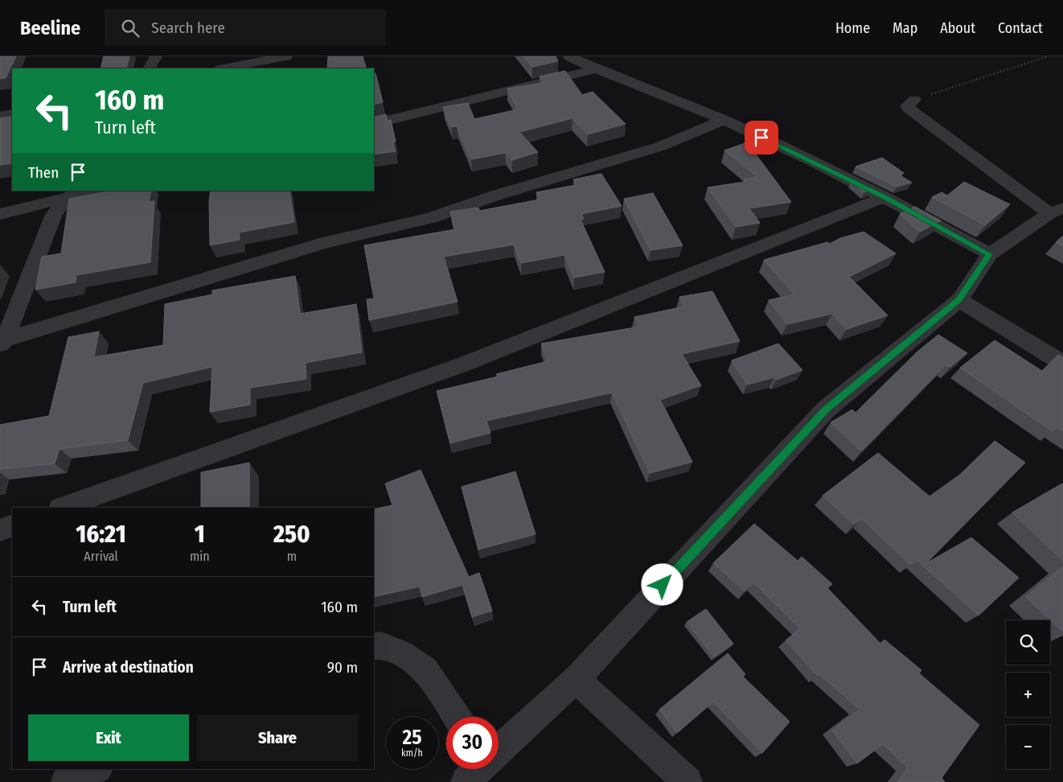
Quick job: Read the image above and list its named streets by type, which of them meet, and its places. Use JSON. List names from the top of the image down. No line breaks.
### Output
{"page":{"header":"Beeline","search":"Search here","nav":["Home","Map","About","Contact"],"turn":["160 m","Turn left"],"then":"Then","eta":["16:21","Arrival","1","min","250","m"],"list":[{"name":"Turn left","value":"160 m"},{"name":"Arrive at destination","value":"90 m"}],"map_buttons":["+","−"],"buttons":["Exit","Share"],"speed":"25 km/h","limit":"30"}}
